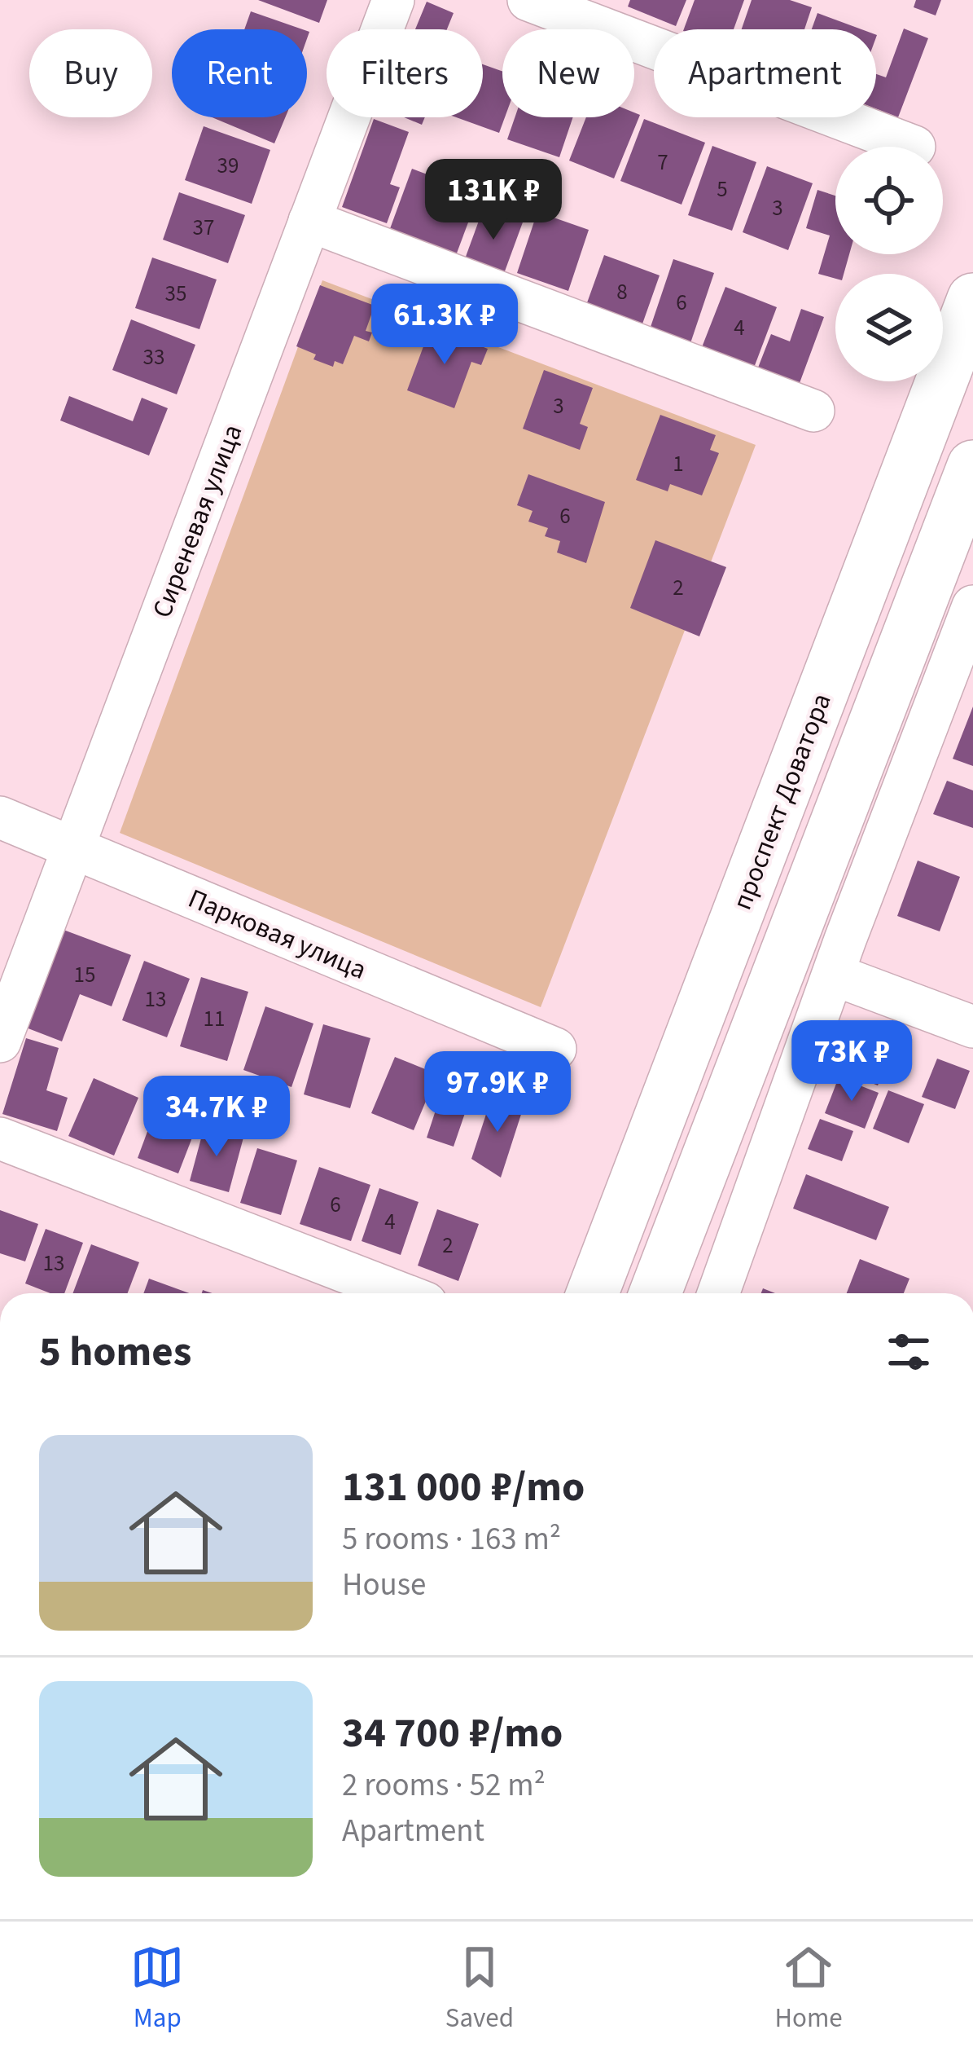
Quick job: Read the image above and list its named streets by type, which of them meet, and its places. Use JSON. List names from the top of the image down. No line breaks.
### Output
{"streets":{"main road":["проспект Доватора"],"street":["Сиреневая улица","Парковая улица"]},"crossings":[["Сиреневая улица","Парковая улица"]],"house_numbers":["7","39","5","3","37","8","35","6","4","33","3","1","6","2","15","13","11","6","4","2","13"],"page":{"chip":["Buy","Rent","Filters","New","Apartment"],"price":["131K ₽","61.3K ₽","73K ₽","97.9K ₽","34.7K ₽"],"heading":"5 homes","list":[{"name":"131 000 ₽/mo","note":"5 rooms · 163 m² · House"},{"name":"34 700 ₽/mo","note":"2 rooms · 52 m² · Apartment"}],"tabs":["Map","Saved","Home"]}}
